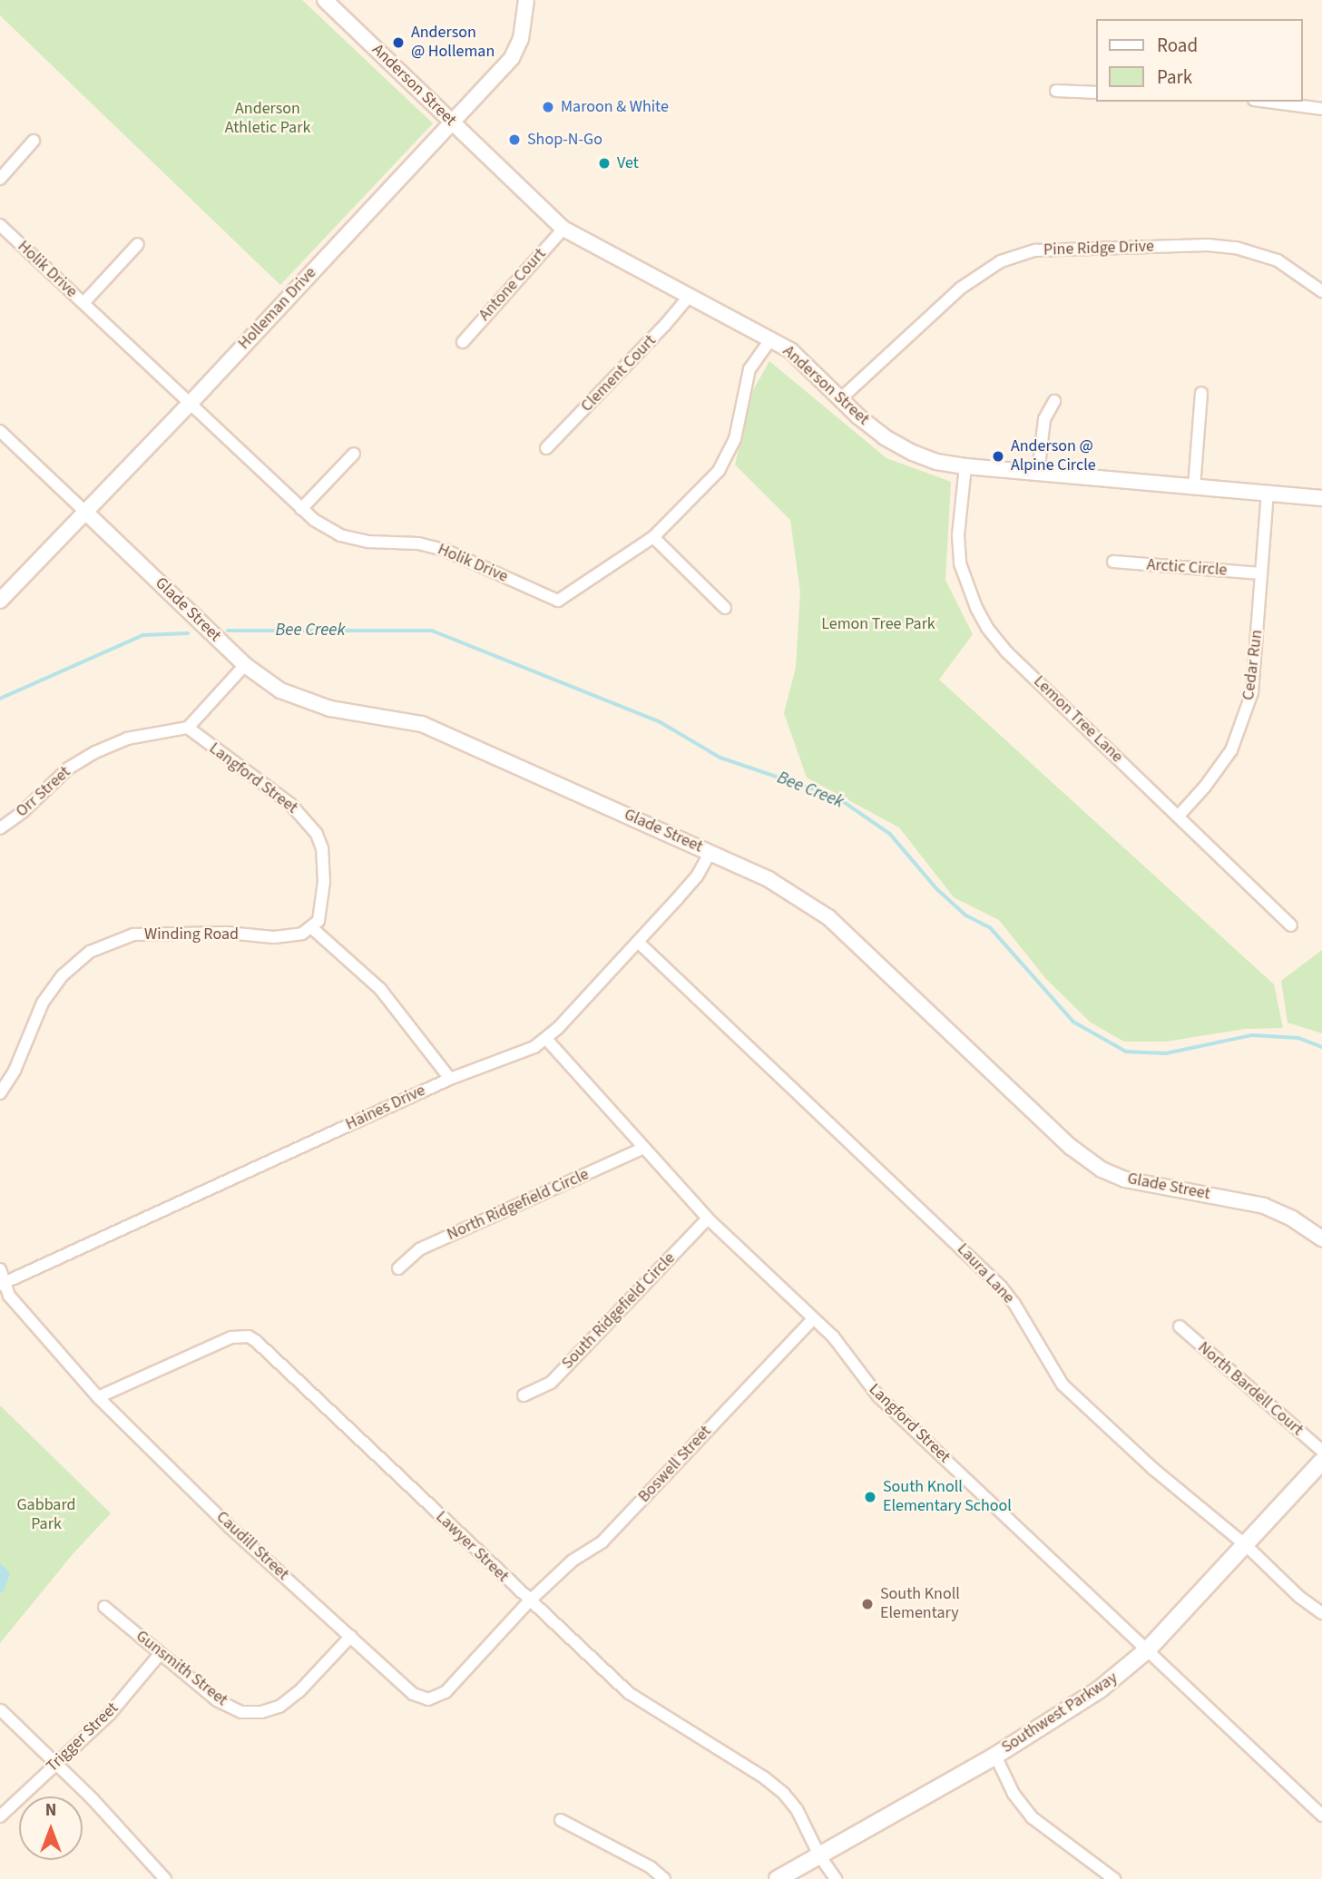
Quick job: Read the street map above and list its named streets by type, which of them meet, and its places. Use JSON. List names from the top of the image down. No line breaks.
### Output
{"streets":{"main road":["Southwest Parkway"],"street":["Anderson Street","Pine Ridge Drive","Holik Drive","Antone Court","Holleman Drive","Clement Court","Arctic Circle","Glade Street","Cedar Run","Lemon Tree Lane","Langford Street","Orr Street","Winding Road","Haines Drive","North Ridgefield Circle","Laura Lane","South Ridgefield Circle","North Bardell Court","Boswell Street","Caudill Street","Lawyer Street","Gunsmith Street","Trigger Street"]},"crossings":[["Anderson Street","Pine Ridge Drive"],["Anderson Street","Holik Drive"],["Anderson Street","Antone Court"],["Anderson Street","Holleman Drive"],["Anderson Street","Clement Court"],["Anderson Street","Cedar Run"],["Anderson Street","Lemon Tree Lane"],["Holik Drive","Holleman Drive"],["Holleman Drive","Glade Street"],["Arctic Circle","Cedar Run"],["Glade Street","Haines Drive"],["Cedar Run","Lemon Tree Lane"],["Langford Street","Orr Street"],["Langford Street","Winding Road"],["Langford Street","Haines Drive"],["Langford Street","North Ridgefield Circle"],["Langford Street","South Ridgefield Circle"],["Langford Street","Boswell Street"],["Langford Street","Southwest Parkway"],["Haines Drive","Laura Lane"],["Haines Drive","Caudill Street"],["Laura Lane","Southwest Parkway"],["Boswell Street","Caudill Street"],["Boswell Street","Lawyer Street"],["Caudill Street","Lawyer Street"],["Caudill Street","Gunsmith Street"],["Lawyer Street","Southwest Parkway"],["Gunsmith Street","Trigger Street"]],"water":["Bee Creek"],"parks":["Anderson Athletic Park","Lemon Tree Park","Gabbard Park"],"places":["Anderson @ Holleman","Maroon & White","Shop-N-Go","Vet","Anderson @ Alpine Circle","South Knoll Elementary School","South Knoll Elementary"],"legend":["Road","Park"],"north":"top"}
